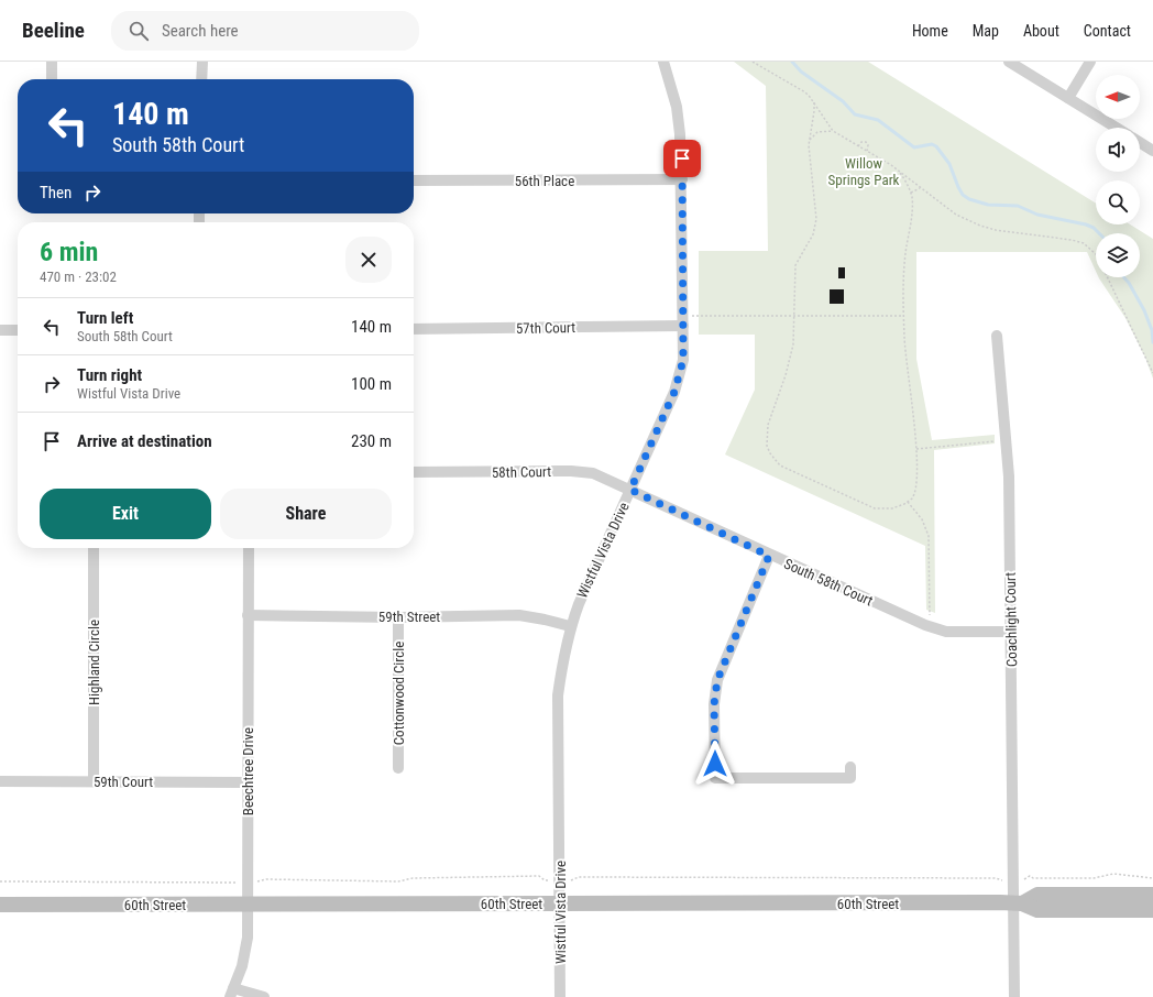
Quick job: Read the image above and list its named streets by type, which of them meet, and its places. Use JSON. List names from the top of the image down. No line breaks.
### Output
{"streets":{"street":["56th Place","57th Court","58th Court","Wistful Vista Drive","South 58th Court","59th Street","Coachlight Court","Highland Circle","Cottonwood Circle","Beechtree Drive","59th Court","60th Street"]},"crossings":[["56th Place","Wistful Vista Drive"],["57th Court","Wistful Vista Drive"],["58th Court","Wistful Vista Drive"],["58th Court","South 58th Court"],["Wistful Vista Drive","South 58th Court"],["Wistful Vista Drive","59th Street"],["Wistful Vista Drive","60th Street"],["South 58th Court","Coachlight Court"],["59th Street","Cottonwood Circle"],["59th Street","Beechtree Drive"],["Coachlight Court","60th Street"],["Highland Circle","59th Court"],["Beechtree Drive","59th Court"],["Beechtree Drive","60th Street"]],"parks":["Willow Springs Park"],"north":"left","page":{"header":"Beeline","search":"Search here","nav":["Home","Map","About","Contact"],"turn":["140 m","South 58th Court"],"then":"Then","heading":["6 min","470 m · 23:02"],"list":[{"name":"Turn left","note":"South 58th Court","value":"140 m"},{"name":"Turn right","note":"Wistful Vista Drive","value":"100 m"},{"name":"Arrive at destination","value":"230 m"}],"buttons":["Exit","Share"]}}
